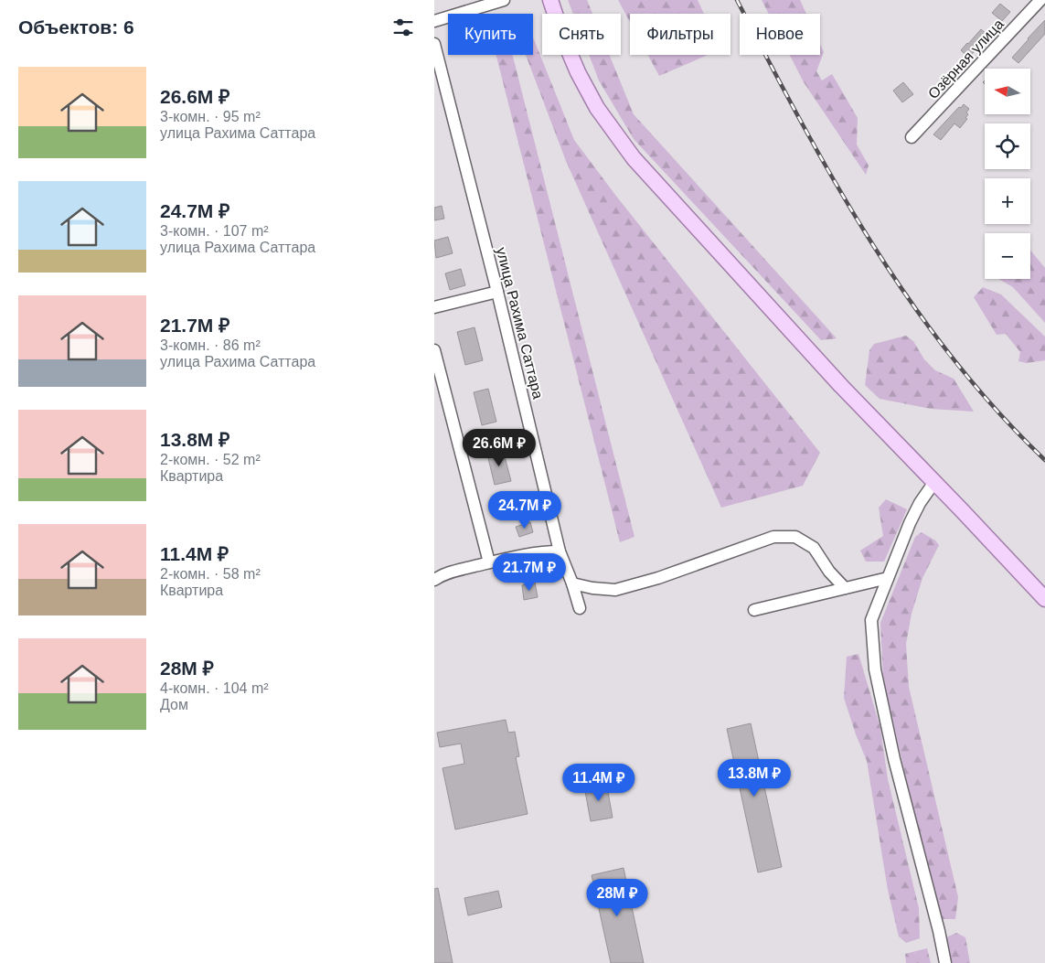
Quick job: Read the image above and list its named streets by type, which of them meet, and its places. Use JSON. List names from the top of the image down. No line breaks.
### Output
{"streets":{"street":["Озёрная улица","улица Рахима Саттара"]},"north":"left","page":{"heading":"Объектов: 6","chip":["Купить","Снять","Фильтры","Новое"],"list":[{"name":"26.6M ₽","note":"3-комн. · 95 m² · улица Рахима Саттара"},{"name":"24.7M ₽","note":"3-комн. · 107 m² · улица Рахима Саттара"},{"name":"21.7M ₽","note":"3-комн. · 86 m² · улица Рахима Саттара"},{"name":"13.8M ₽","note":"2-комн. · 52 m² · Квартира"},{"name":"11.4M ₽","note":"2-комн. · 58 m² · Квартира"},{"name":"28M ₽","note":"4-комн. · 104 m² · Дом"}],"map_buttons":["+","−"],"price":["26.6M ₽","24.7M ₽","21.7M ₽","13.8M ₽","11.4M ₽","28M ₽"]}}
